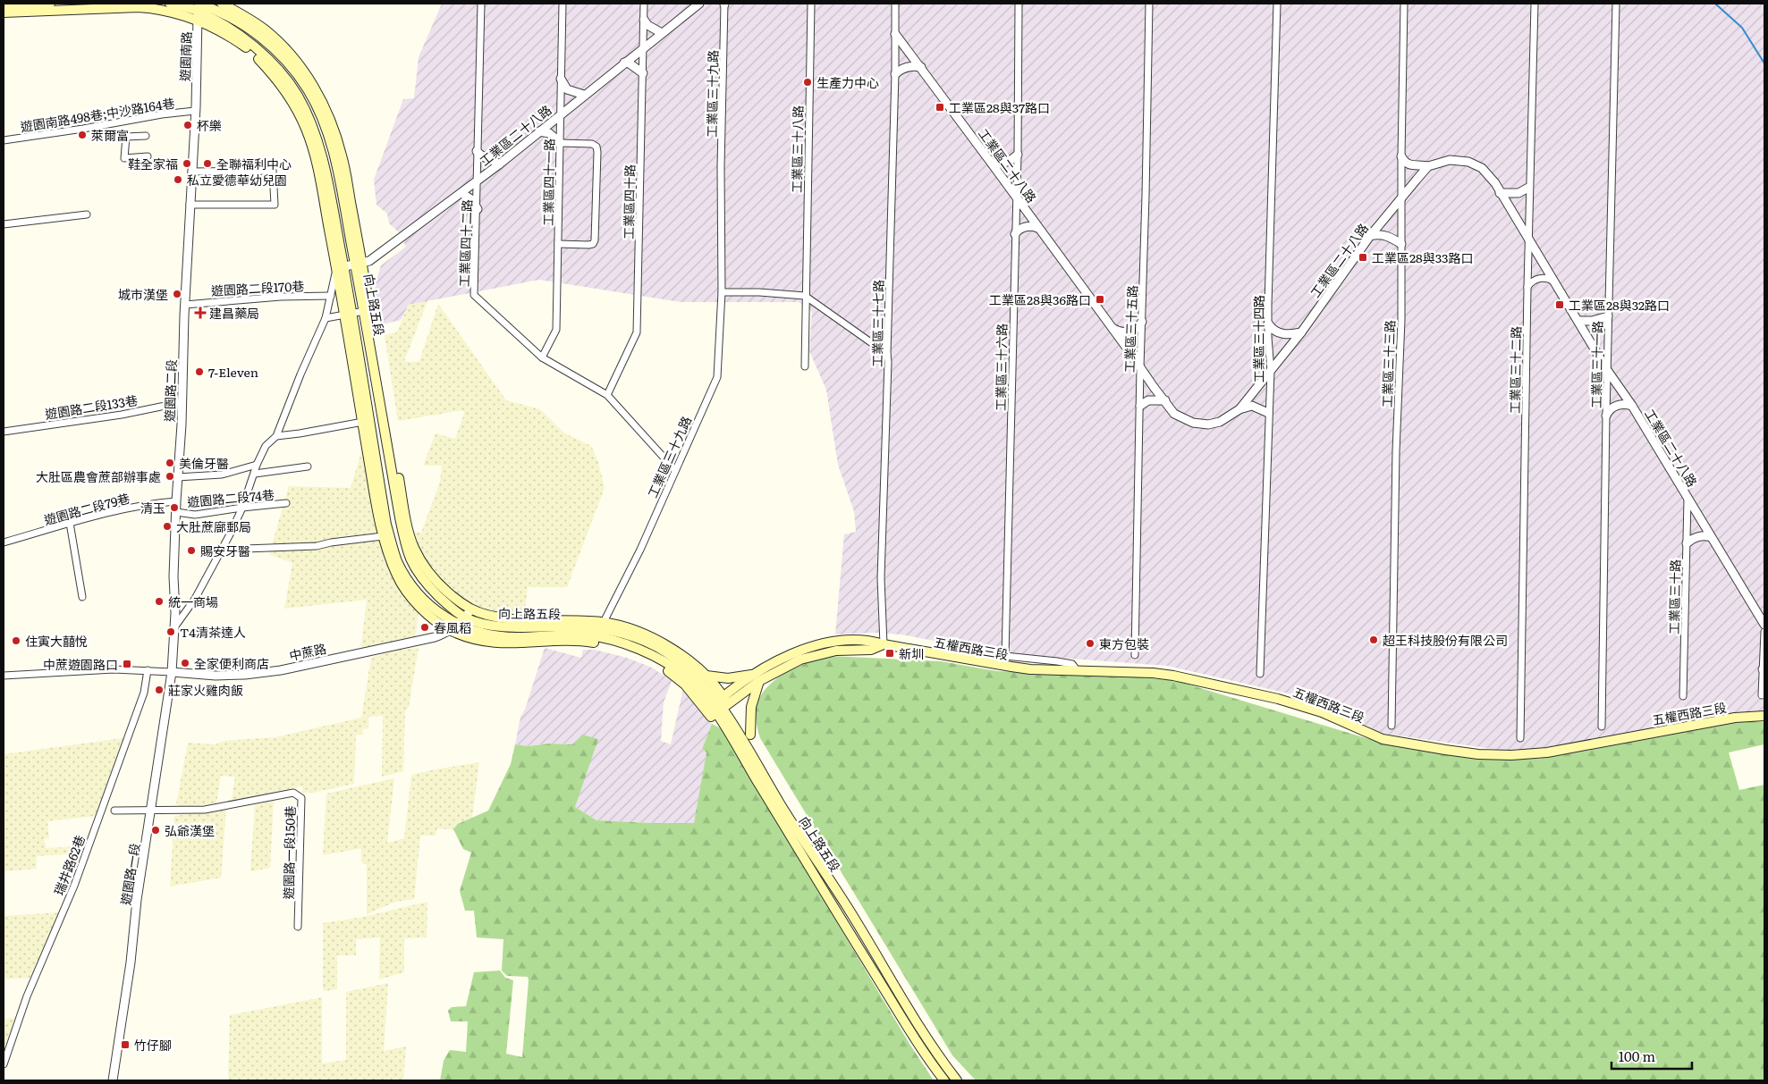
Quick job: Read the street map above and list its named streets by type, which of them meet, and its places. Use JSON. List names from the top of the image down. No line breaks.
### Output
{"streets":{"main road":["向上路五段","五權西路三段"],"street":["遊園南路","工業區三十九路","遊園南路498巷;中沙路164巷","工業區二十八路","工業區三十八路","工業區四十一路","工業區四十路","工業區四十二路","遊園路二段170巷","工業區三十七路","工業區三十五路","工業區三十四路","工業區三十三路","工業區三十一路","工業區三十六路","工業區三十二路","遊園路二段","遊園路二段133巷","遊園路二段74巷","遊園路二段79巷","工業區三十路","中蔗路","遊園路一段150巷","瑞井路62巷","遊園路一段"]},"crossings":[["遊園南路","遊園南路498巷;中沙路164巷"],["遊園南路","向上路五段"],["遊園南路","遊園路二段"],["工業區三十九路","工業區四十二路"],["工業區三十九路","向上路五段"],["遊園南路498巷;中沙路164巷","遊園路二段"],["工業區二十八路","工業區四十一路"],["工業區二十八路","工業區四十路"],["工業區二十八路","工業區四十二路"],["工業區二十八路","向上路五段"],["工業區二十八路","工業區三十七路"],["工業區二十八路","工業區三十五路"],["工業區二十八路","工業區三十四路"],["工業區二十八路","工業區三十三路"],["工業區二十八路","工業區三十一路"],["工業區二十八路","工業區三十六路"],["工業區二十八路","工業區三十二路"],["工業區二十八路","工業區三十路"],["工業區四十一路","工業區四十二路"],["工業區四十路","工業區四十二路"],["遊園路二段170巷","遊園路二段"],["向上路五段","五權西路三段"],["向上路五段","中蔗路"],["工業區三十七路","五權西路三段"],["工業區三十六路","五權西路三段"],["遊園路二段","遊園路二段133巷"],["遊園路二段","遊園路二段74巷"],["遊園路二段","遊園路二段79巷"],["遊園路二段","中蔗路"],["遊園路二段","遊園路一段"],["中蔗路","瑞井路62巷"],["中蔗路","遊園路一段"],["遊園路一段150巷","遊園路一段"]],"places":{"other":["生產力中心","杯樂","萊爾富","鞋全家福","全聯福利中心","私立愛德華幼兒園","城市漢堡","7-Eleven","美倫牙醫","大肚區農會蔗部辦事處","清玉","大肚蔗廍郵局","賜安牙醫","統一商場","春風稻","T4清茶達人","超王科技股份有限公司","住寅大囍悅","東方包裝","全家便利商店","莊家火雞肉飯","弘爺漢堡"],"transit":["工業區28與37路口","工業區28與33路口","工業區28與36路口","工業區28與32路口","新圳","中蔗遊園路口","竹仔腳"],"health":["建昌藥局"]},"scale_bar":"100 m"}
